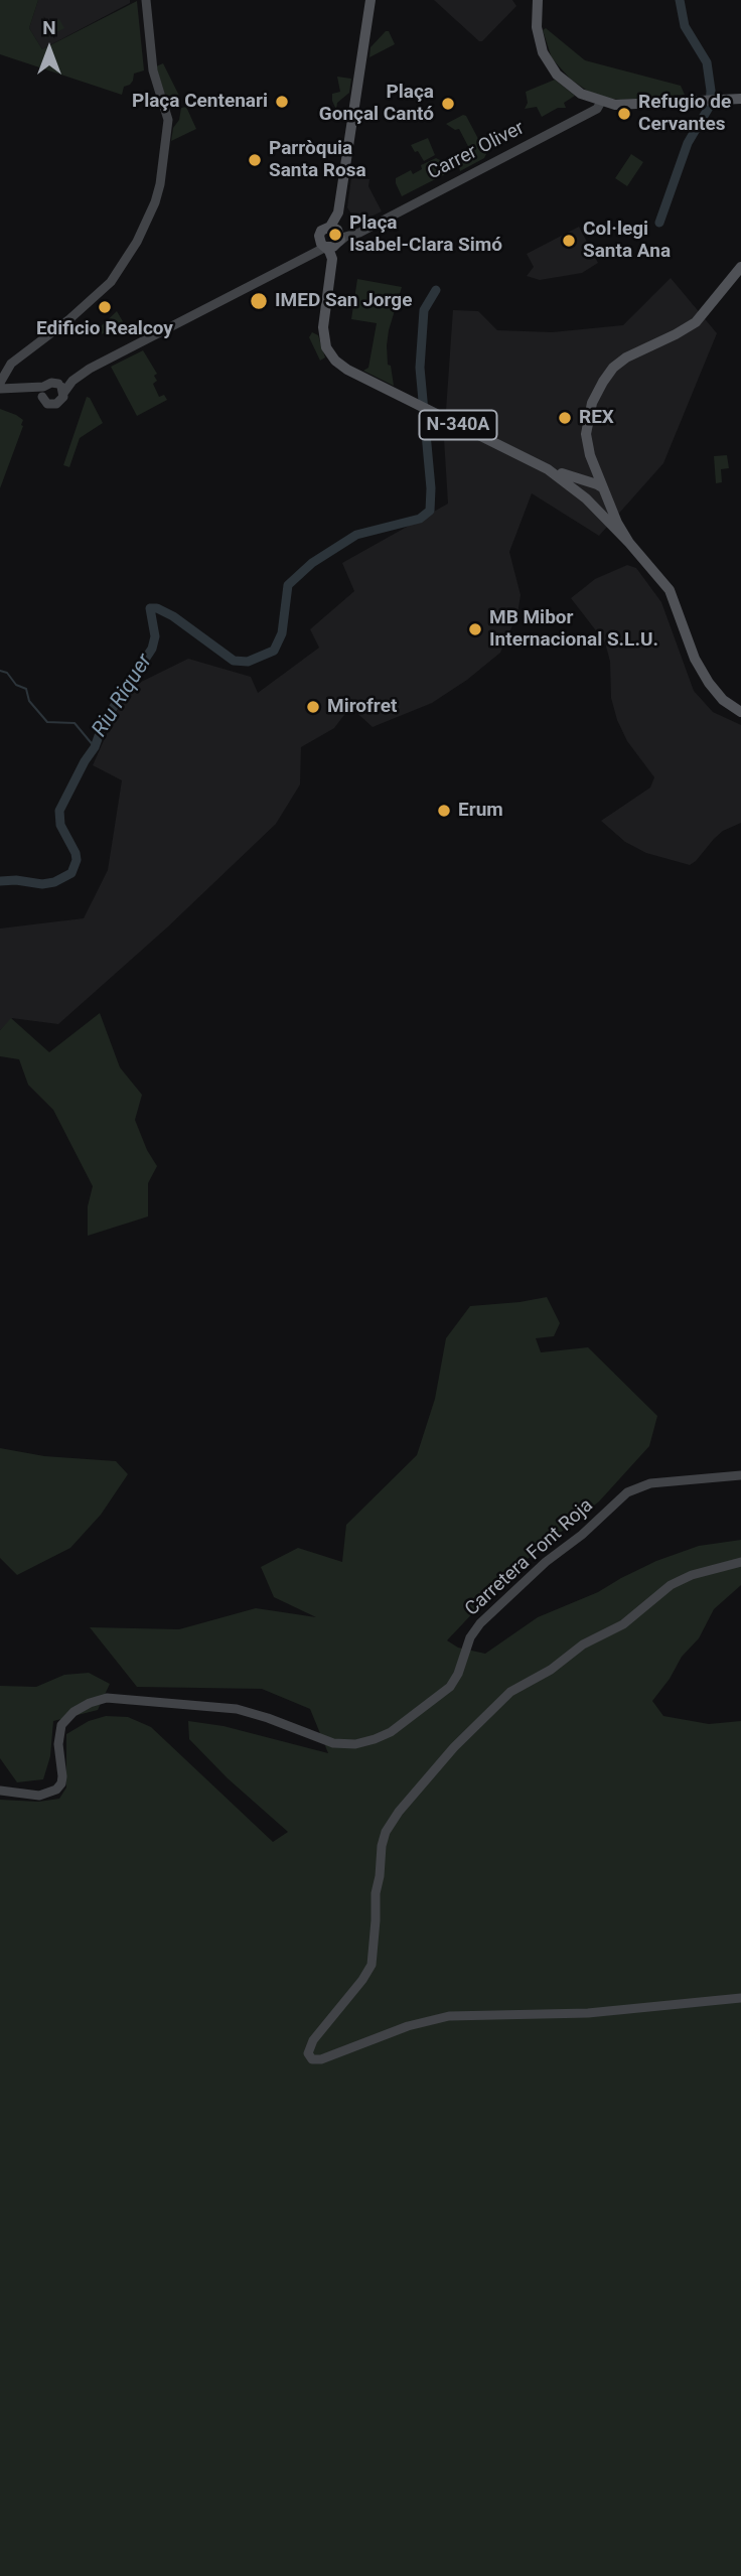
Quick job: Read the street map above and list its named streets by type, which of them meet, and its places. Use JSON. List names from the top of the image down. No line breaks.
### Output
{"streets":{"main road":["N-340A"],"street":["Carrer Oliver","Carretera Font Roja"]},"water":["Riu Riquer"],"places":["Plaça Centenari","Plaça Gonçal Cantó","Refugio de Cervantes","Parròquia Santa Rosa","Plaça Isabel-Clara Simó","Col·legi Santa Ana","IMED San Jorge","Edificio Realcoy","REX","MB Mibor Internacional S.L.U.","Mirofret","Erum"],"north":"top"}
